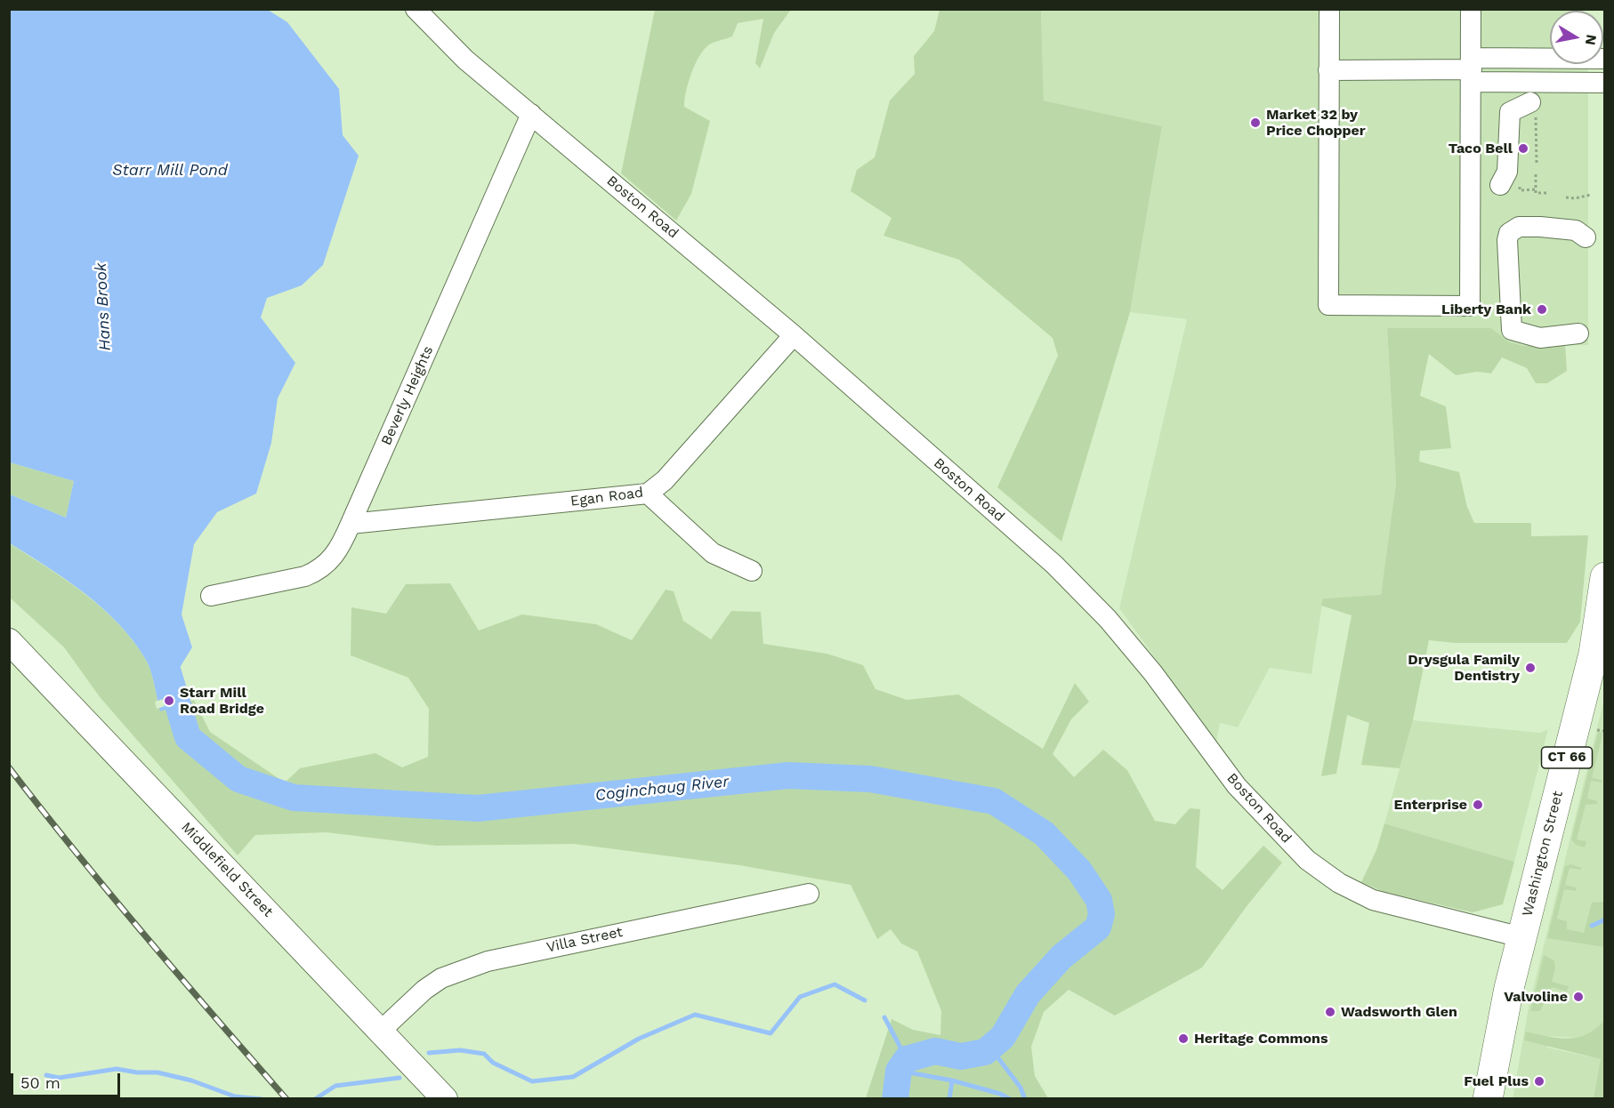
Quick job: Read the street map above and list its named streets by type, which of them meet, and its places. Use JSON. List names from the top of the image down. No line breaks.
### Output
{"streets":{"highway":["CT 66","Washington Street"],"main road":["Middlefield Street"],"street":["Boston Road","Beverly Heights","Egan Road","Villa Street"]},"crossings":[["Boston Road","Beverly Heights"],["Boston Road","Egan Road"],["Boston Road","Washington Street"],["Beverly Heights","Egan Road"],["Middlefield Street","Villa Street"]],"water":["Starr Mill Pond","Hans Brook","Coginchaug River"],"places":["Market 32 by Price Chopper","Taco Bell","Liberty Bank","Drysgula Family Dentistry","Starr Mill Road Bridge","Enterprise","Valvoline","Wadsworth Glen","Heritage Commons","Fuel Plus"],"scale_bar":"50 m","north":"right"}
